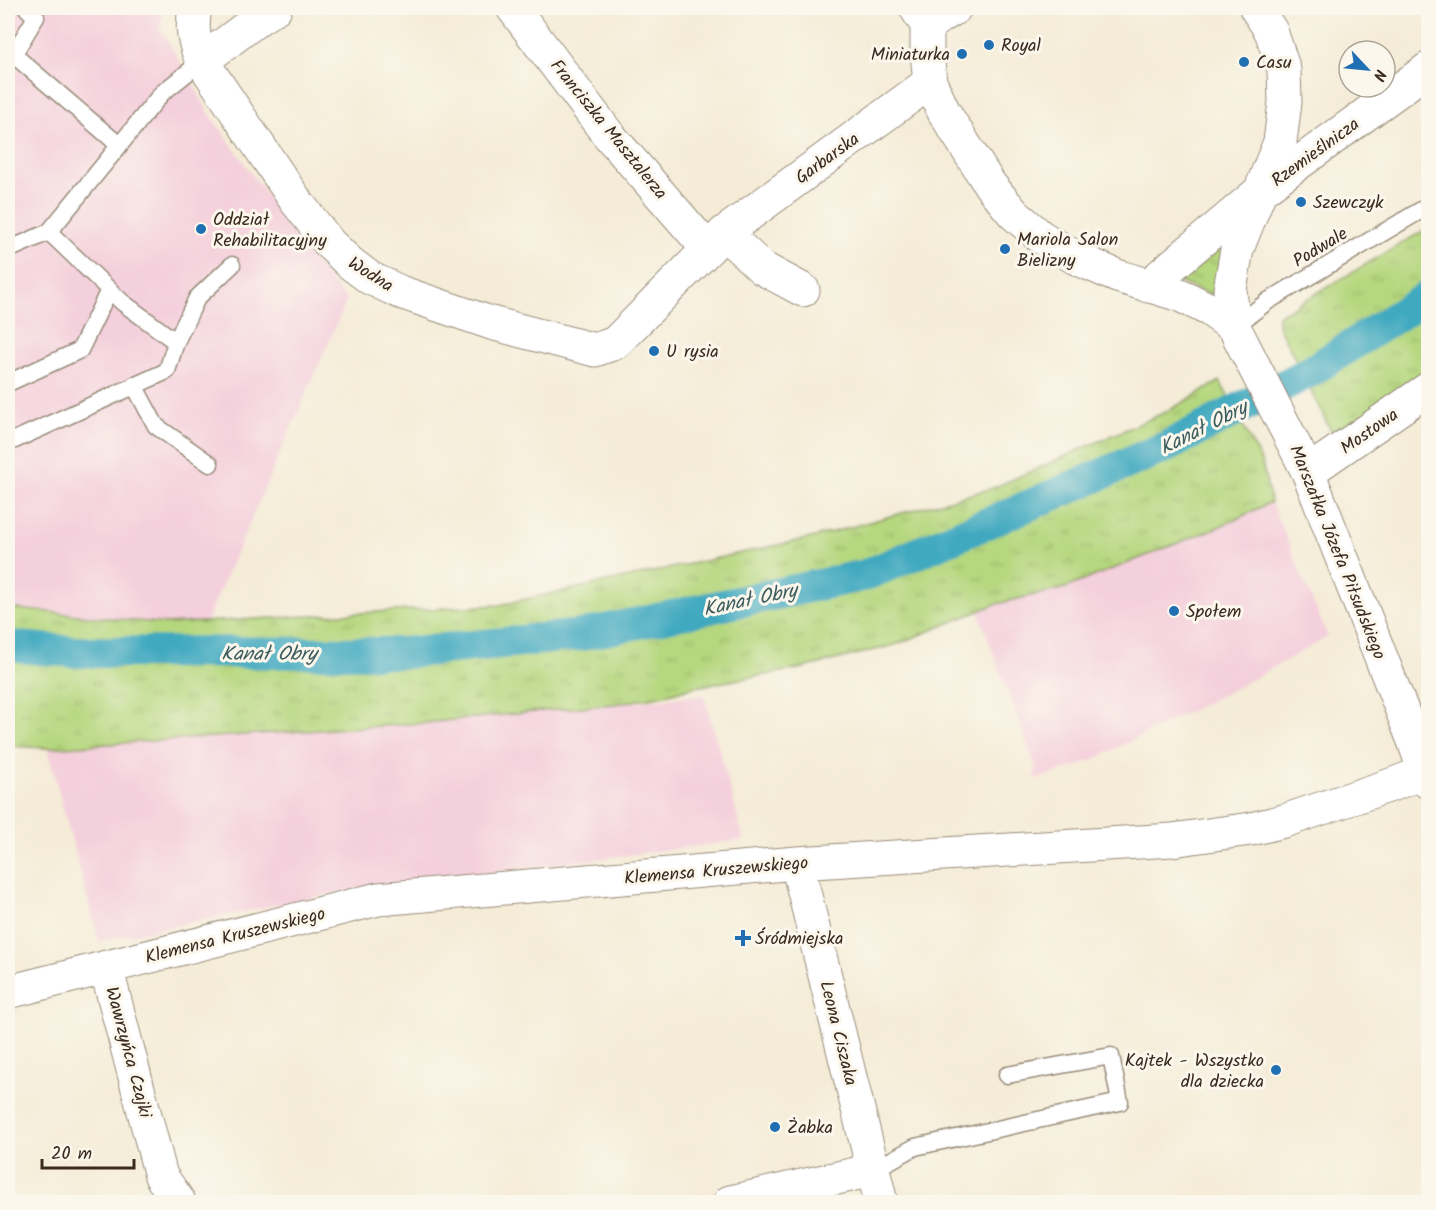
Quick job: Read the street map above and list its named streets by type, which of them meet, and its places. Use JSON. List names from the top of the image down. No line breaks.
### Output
{"streets":{"street":["Franciszka Masztalerza","Rzemieślnicza","Garbarska","Wodna","Mostowa","Marszałka Józefa Piłsudskiego","Klemensa Kruszewskiego","Leona Ciszaka","Wawrzyńca Czajki"],"lane":["Podwale"]},"crossings":[["Franciszka Masztalerza","Garbarska"],["Garbarska","Wodna"],["Podwale","Marszałka Józefa Piłsudskiego"],["Mostowa","Marszałka Józefa Piłsudskiego"],["Marszałka Józefa Piłsudskiego","Klemensa Kruszewskiego"],["Klemensa Kruszewskiego","Leona Ciszaka"],["Klemensa Kruszewskiego","Wawrzyńca Czajki"]],"water":["Kanał Obry"],"places":{"other":["Royal","Miniaturka","Casu","Szewczyk","Oddział Rehabilitacyjny","Mariola Salon Bielizny","U rysia","Społem","Kajtek - Wszystko dla dziecka","Żabka"],"health":["Śródmiejska"]},"scale_bar":"20 m","north":"bottom right"}
